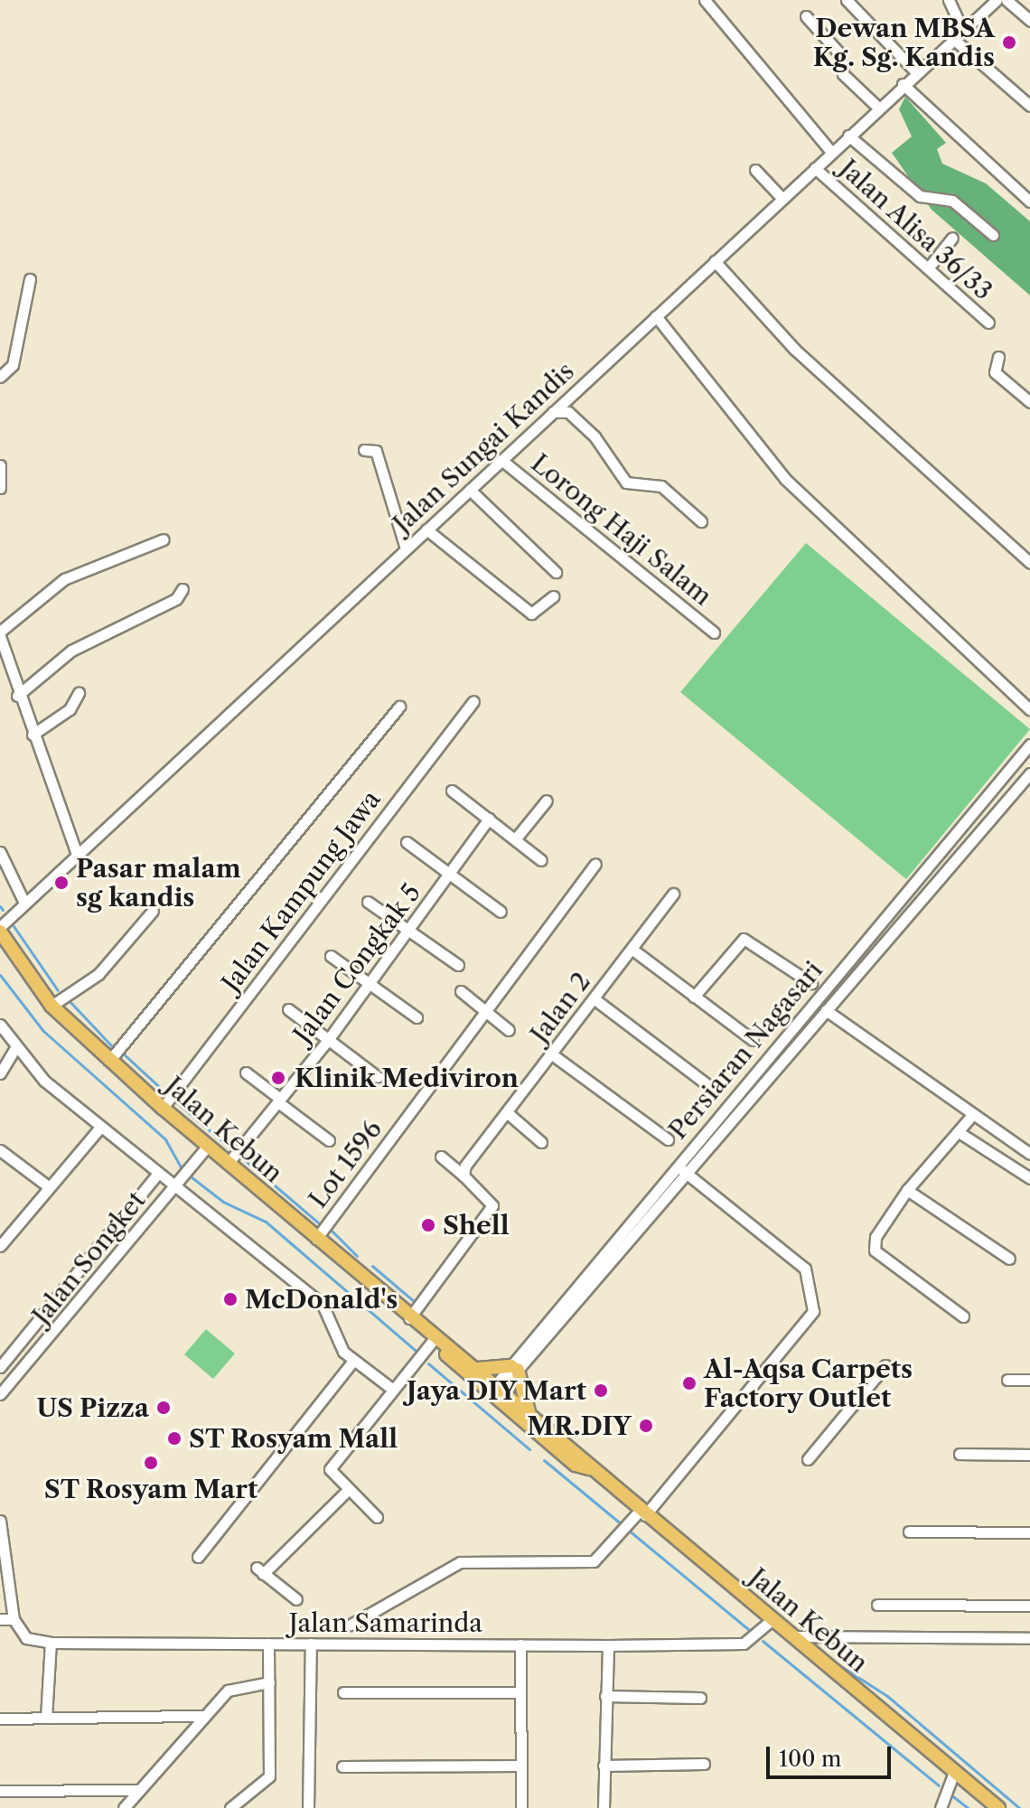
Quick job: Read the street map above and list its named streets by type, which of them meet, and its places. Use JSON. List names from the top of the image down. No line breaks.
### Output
{"streets":{"main road":["Jalan Kebun"],"street":["Jalan Alisa 36/33","Jalan Sungai Kandis","Lorong Haji Salam","Jalan Kampung Jawa","Jalan Congkak 5","Jalan 2","Persiaran Nagasari","Lot 1596","Jalan Songket","Jalan Samarinda"]},"crossings":[["Jalan Alisa 36/33","Jalan Sungai Kandis"],["Jalan Sungai Kandis","Lorong Haji Salam"],["Jalan Sungai Kandis","Jalan Kebun"],["Jalan Kampung Jawa","Jalan Kebun"],["Jalan Congkak 5","Jalan Kebun"],["Persiaran Nagasari","Jalan Kebun"],["Jalan Kebun","Lot 1596"],["Jalan Kebun","Jalan Songket"],["Jalan Kebun","Jalan Samarinda"]],"places":["Dewan MBSA Kg. Sg. Kandis","Pasar malam sg kandis","Klinik Mediviron","Shell","McDonald's","Al-Aqsa Carpets Factory Outlet","Jaya DIY Mart","US Pizza","MR.DIY","ST Rosyam Mall","ST Rosyam Mart"],"scale_bar":"100 m"}
